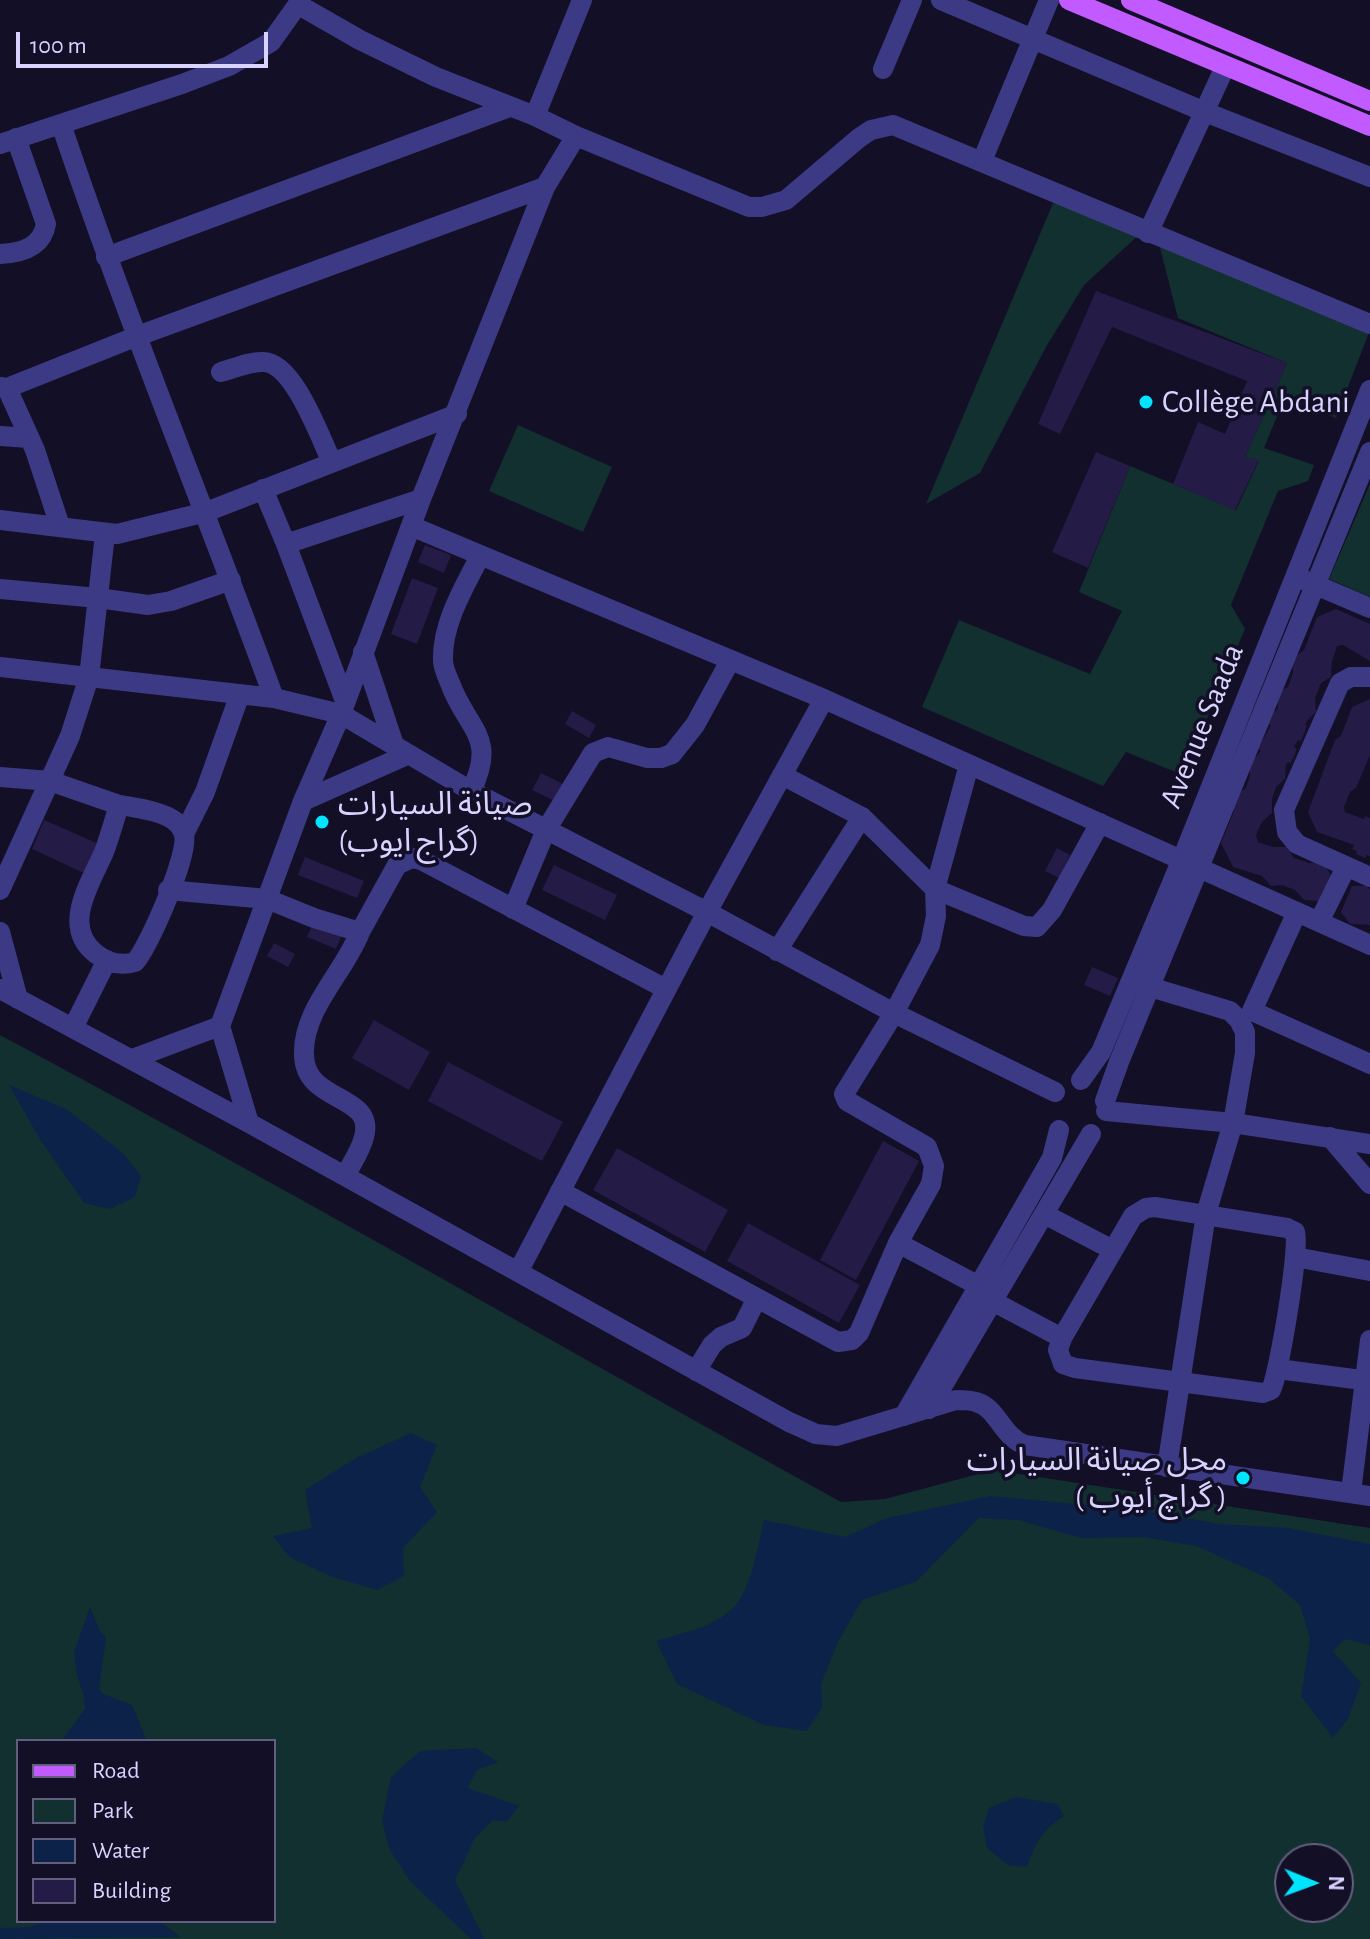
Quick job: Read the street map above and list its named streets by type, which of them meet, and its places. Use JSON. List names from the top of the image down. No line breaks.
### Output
{"streets":{"street":["Avenue Saada"]},"places":["Collège Abdani","صيانة السيارات (گراج ايوب)","محل صيانة السيارات ( گراچ أيوب )"],"legend":["Road","Park","Water","Building"],"scale_bar":"100 m","north":"right"}
